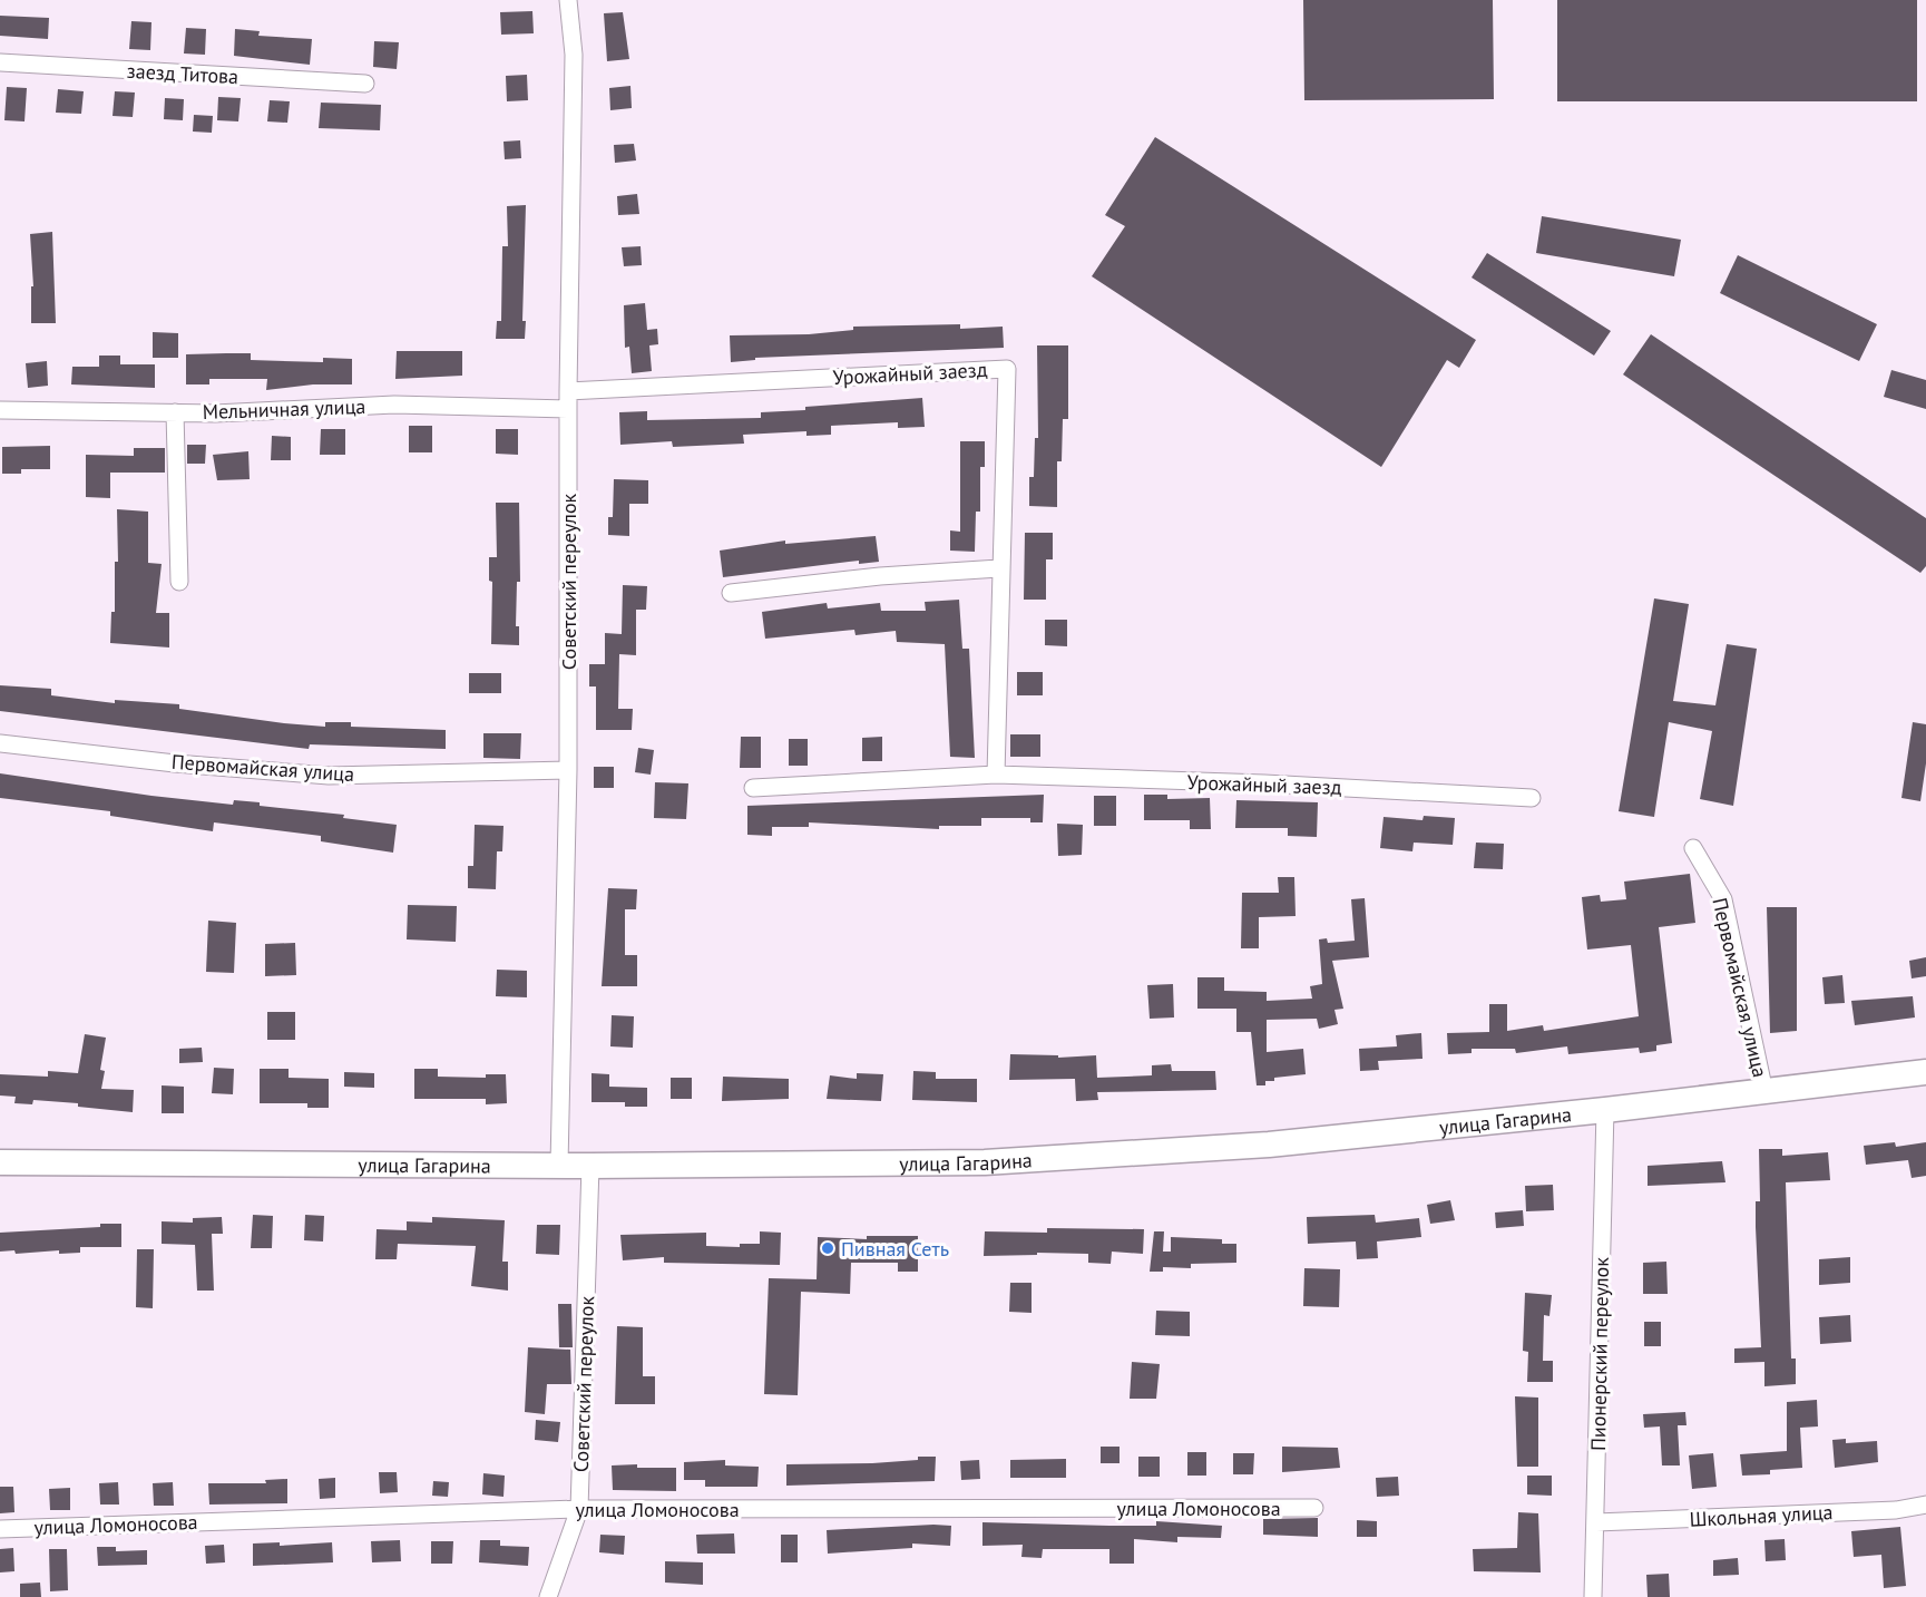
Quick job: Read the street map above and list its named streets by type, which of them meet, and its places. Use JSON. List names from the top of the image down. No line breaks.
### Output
{"streets":{"main road":["улица Гагарина"],"street":["заезд Титова","Урожайный заезд","Мельничная улица","Советский переулок","Первомайская улица","Пионерский переулок","улица Ломоносова","Школьная улица"]},"crossings":[["Урожайный заезд","Советский переулок"],["Мельничная улица","Советский переулок"],["Советский переулок","Первомайская улица"],["Советский переулок","улица Гагарина"],["Советский переулок","улица Ломоносова"],["Первомайская улица","улица Гагарина"],["улица Гагарина","Пионерский переулок"],["Пионерский переулок","Школьная улица"]],"places":["Пивная Сеть"]}
